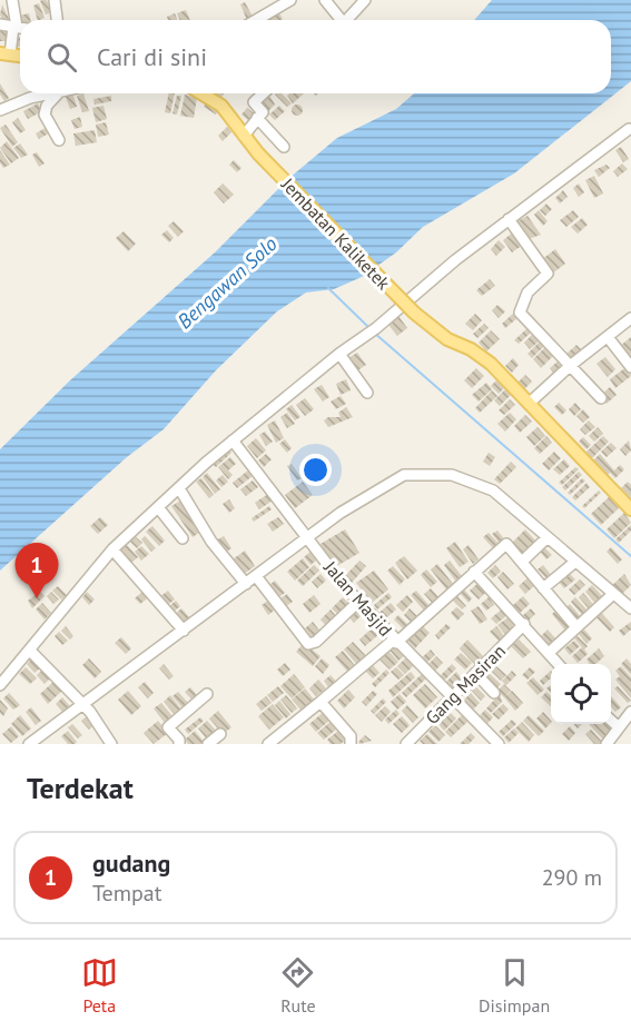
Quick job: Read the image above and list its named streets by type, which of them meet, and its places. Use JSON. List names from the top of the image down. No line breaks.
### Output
{"streets":{"main road":["Jembatan Kaliketek"],"street":["Jalan Masjid","Gang Masiran"]},"crossings":[["Jalan Masjid","Gang Masiran"]],"water":["Bengawan Solo"],"page":{"search":"Cari di sini","pins":"1","heading":"Terdekat","list":[{"mark":"1","name":"gudang","note":"Tempat","value":"290 m"}],"nav":["Peta","Rute","Disimpan"]}}
